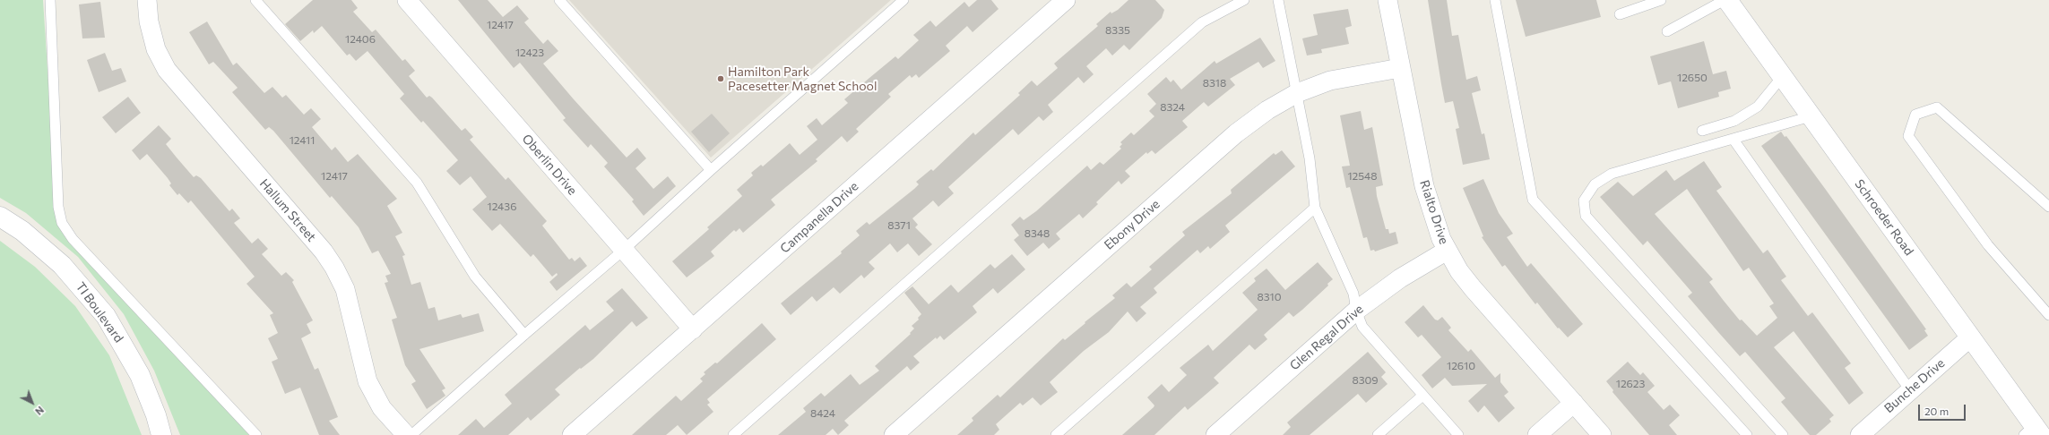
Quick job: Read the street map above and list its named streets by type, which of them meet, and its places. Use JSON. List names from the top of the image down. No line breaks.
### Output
{"streets":{"street":["Oberlin Drive","Hallum Street","Rialto Drive","Campanella Drive","Schroeder Road","Ebony Drive","TI Boulevard","Glen Regal Drive","Bunche Drive"]},"crossings":[["Oberlin Drive","Campanella Drive"],["Rialto Drive","Ebony Drive"],["Rialto Drive","Glen Regal Drive"],["Schroeder Road","Bunche Drive"]],"places":["Hamilton Park Pacesetter Magnet School"],"house_numbers":["12417","8335","12406","12423","12650","8318","8324","12411","12417","12548","12436","8371","8348","8310","12610","8309","12623","8424"],"scale_bar":"20 m","north":"bottom right"}
